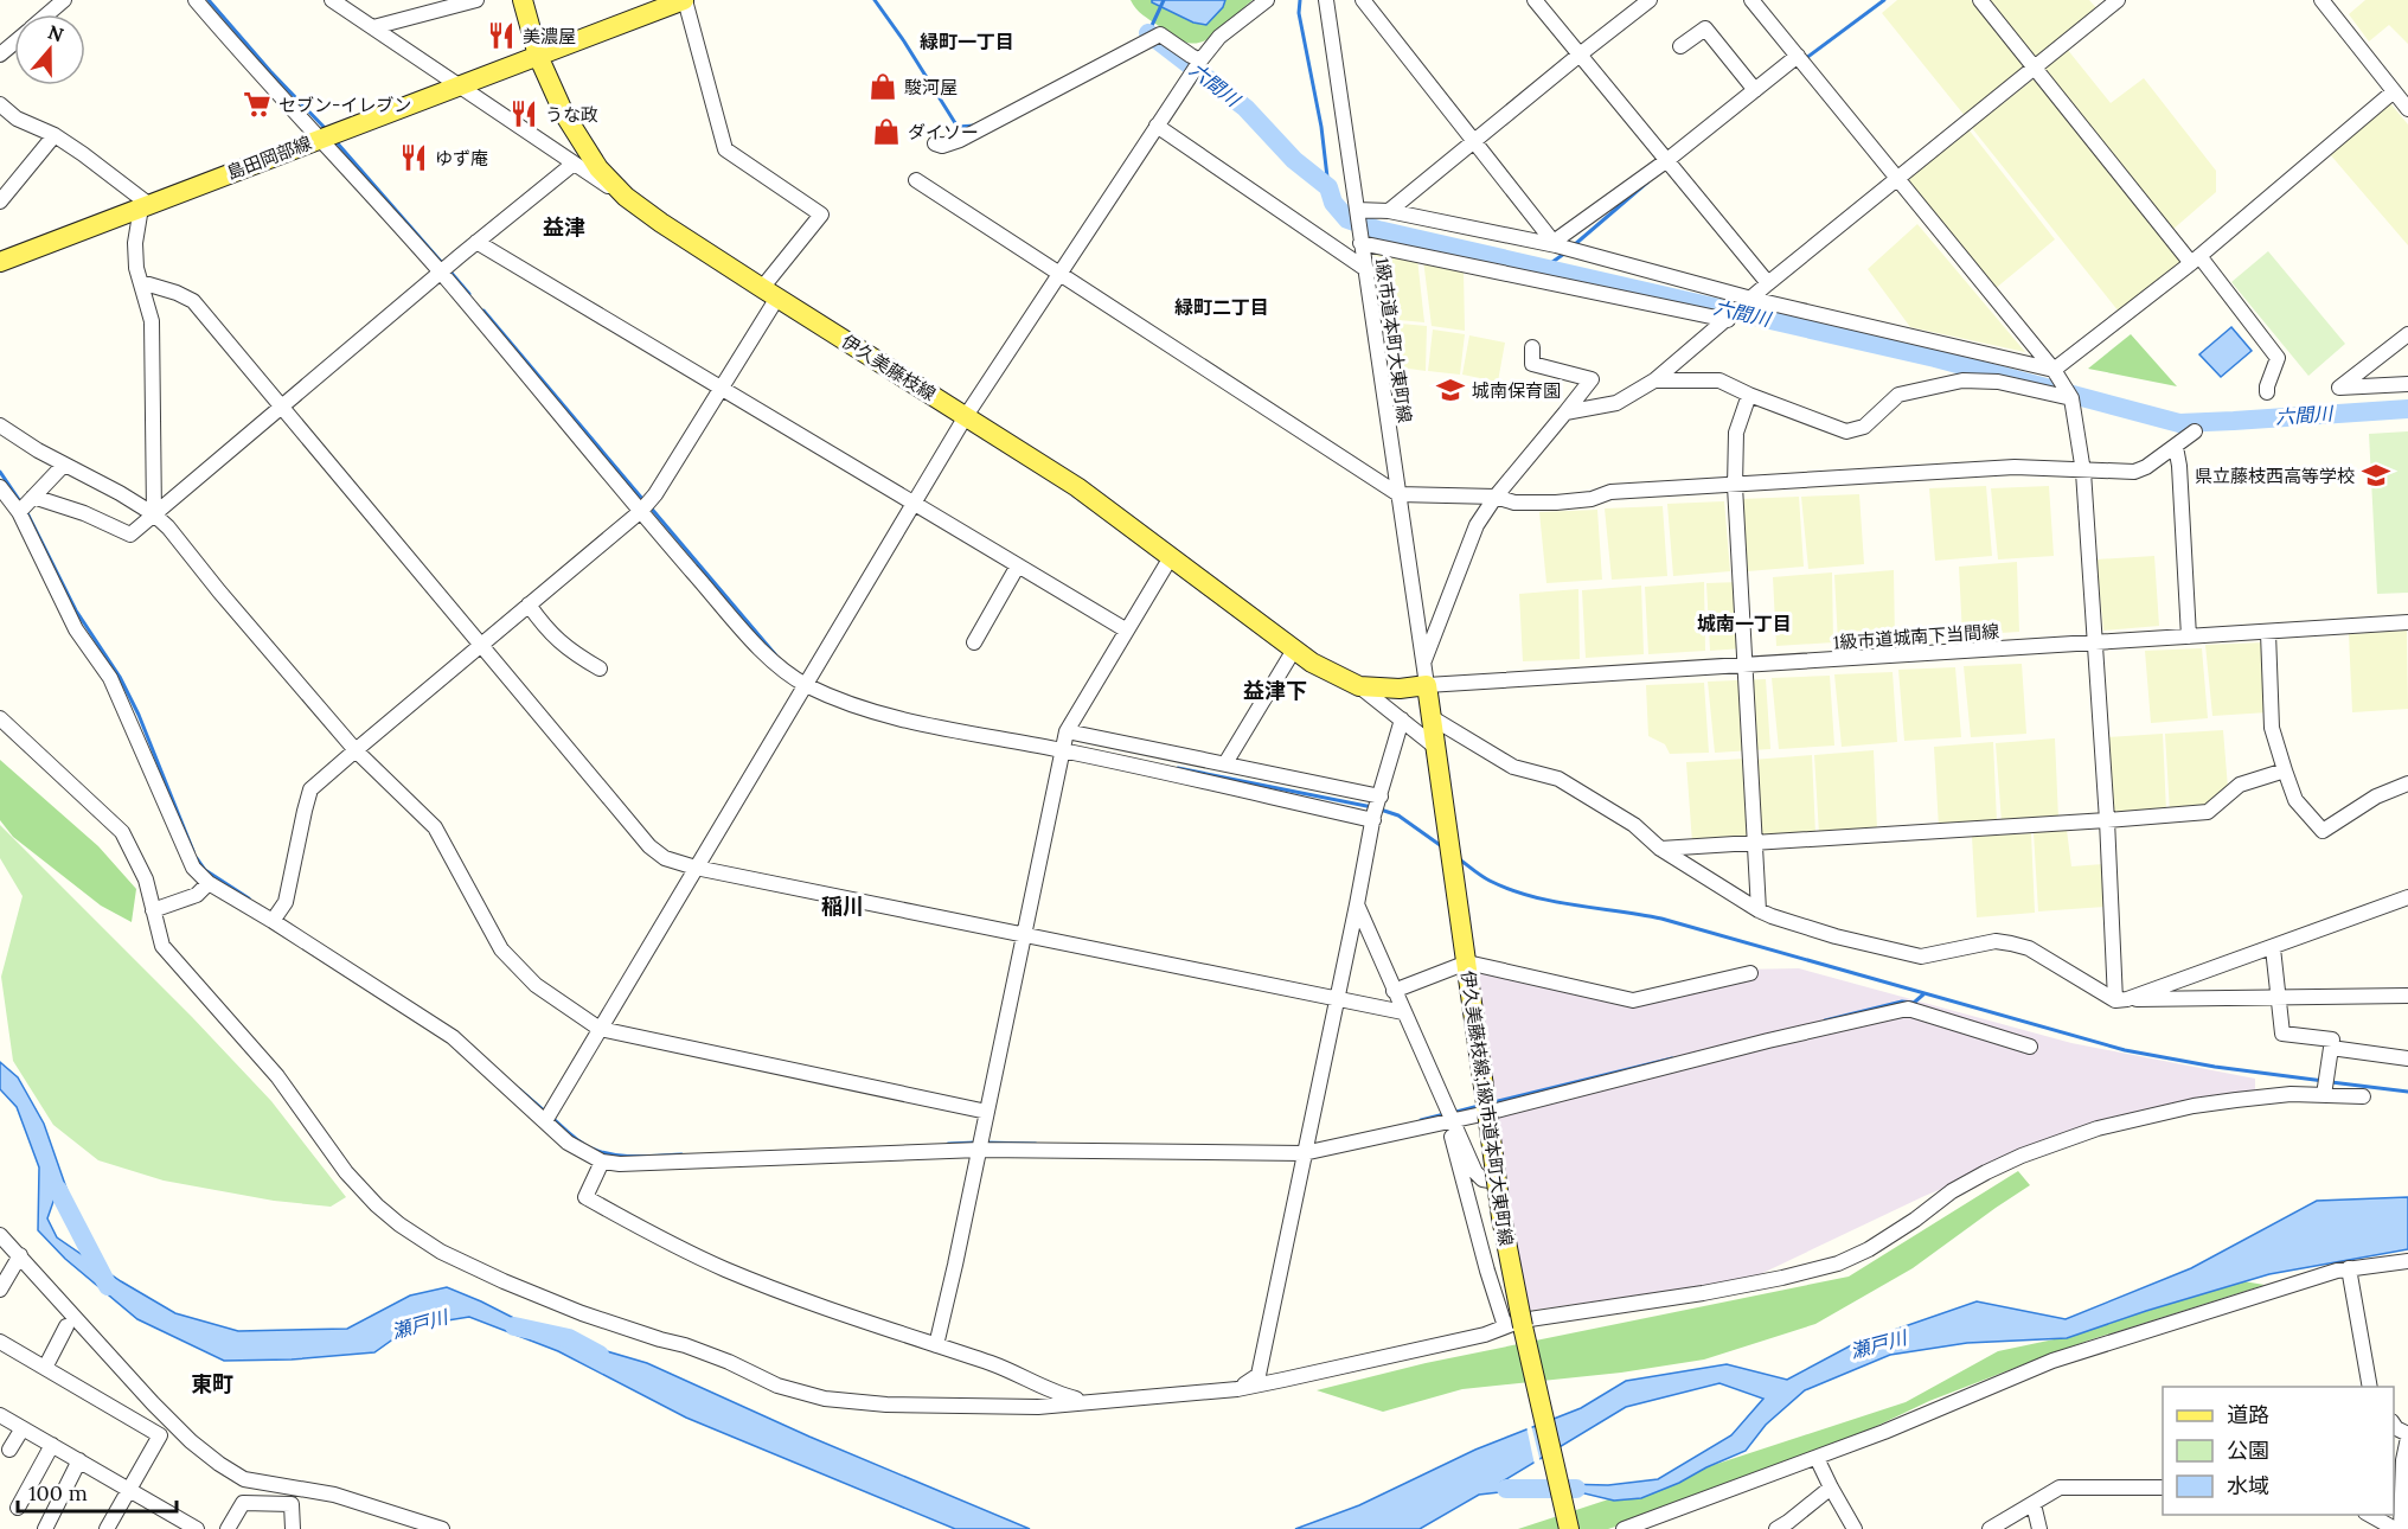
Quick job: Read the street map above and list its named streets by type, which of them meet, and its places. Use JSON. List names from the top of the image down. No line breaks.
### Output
{"streets":{"main road":["島田岡部線","伊久美藤枝線","伊久美藤枝線;1級市道本町大東町線"],"street":["1級市道本町大東町線","1級市道城南下当間線"]},"crossings":[["島田岡部線","伊久美藤枝線"],["1級市道本町大東町線","伊久美藤枝線"],["1級市道本町大東町線","1級市道城南下当間線"],["1級市道本町大東町線","伊久美藤枝線;1級市道本町大東町線"],["伊久美藤枝線","1級市道城南下当間線"],["伊久美藤枝線","伊久美藤枝線;1級市道本町大東町線"],["1級市道城南下当間線","伊久美藤枝線;1級市道本町大東町線"]],"districts":["緑町一丁目","益津","緑町二丁目","城南一丁目","益津下","稲川","東町"],"water":["六間川","瀬戸川"],"places":{"restaurant":["美濃屋","うな政","ゆず庵"],"shop":["駿河屋","ダイソー"],"supermarket":["セブン-イレブン"],"school or university":["城南保育園","県立藤枝西高等学校"]},"legend":["道路","公園","水域"],"scale_bar":"100 m","north":"top"}
